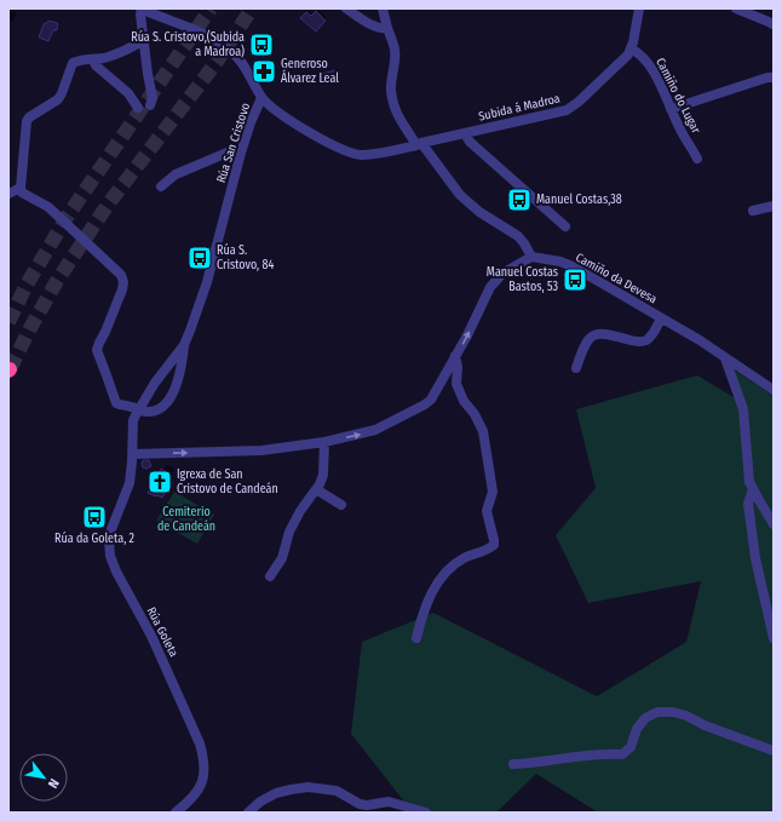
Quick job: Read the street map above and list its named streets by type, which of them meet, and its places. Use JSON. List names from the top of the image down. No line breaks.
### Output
{"streets":{"street":["Camiño do Lugar","Subida á Madroa","Rúa San Cristovo","Camiño da Devesa","Rúa Goleta"]},"crossings":[["Camiño do Lugar","Subida á Madroa"],["Subida á Madroa","Rúa San Cristovo"],["Rúa San Cristovo","Rúa Goleta"]],"parks":["Cemiterio de Candeán"],"places":{"bus stop":["Rúa S. Cristovo,(Subida a Madroa)","Manuel Costas,38","Rúa S. Cristovo, 84","Manuel Costas Bastos, 53","Rúa da Goleta, 2"],"pharmacy":["Generoso Álvarez Leal"],"church":["Igrexa de San Cristovo de Candeán"]},"north":"bottom right"}
